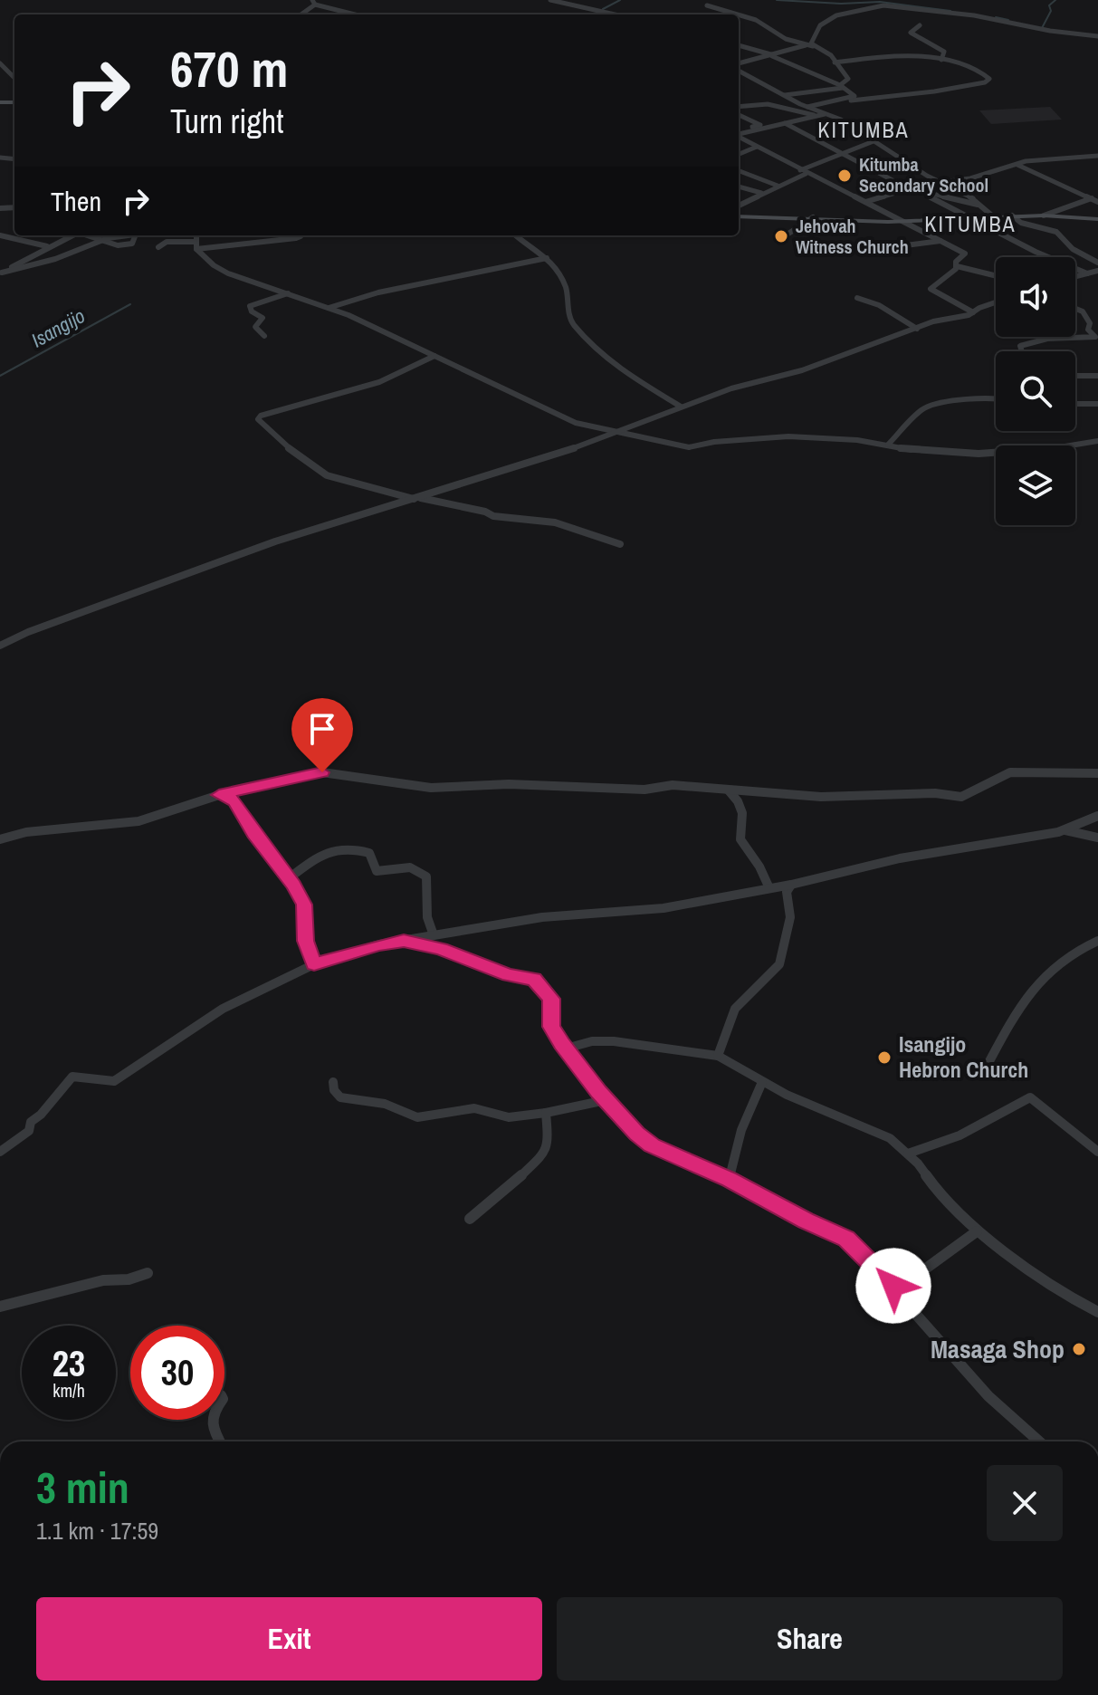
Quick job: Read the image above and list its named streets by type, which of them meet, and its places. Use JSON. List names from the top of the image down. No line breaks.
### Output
{"districts":["KITUMBA","KITUMBA"],"water":["Isangijo"],"places":["Kitumba Secondary School","Jehovah Witness Church","Isangijo Hebron Church","Masaga Shop"],"page":{"turn":["670 m","Turn right"],"then":"Then","speed":"23 km/h","limit":"30","heading":["3 min","1.1 km · 17:59"],"buttons":["Exit","Share"]}}
